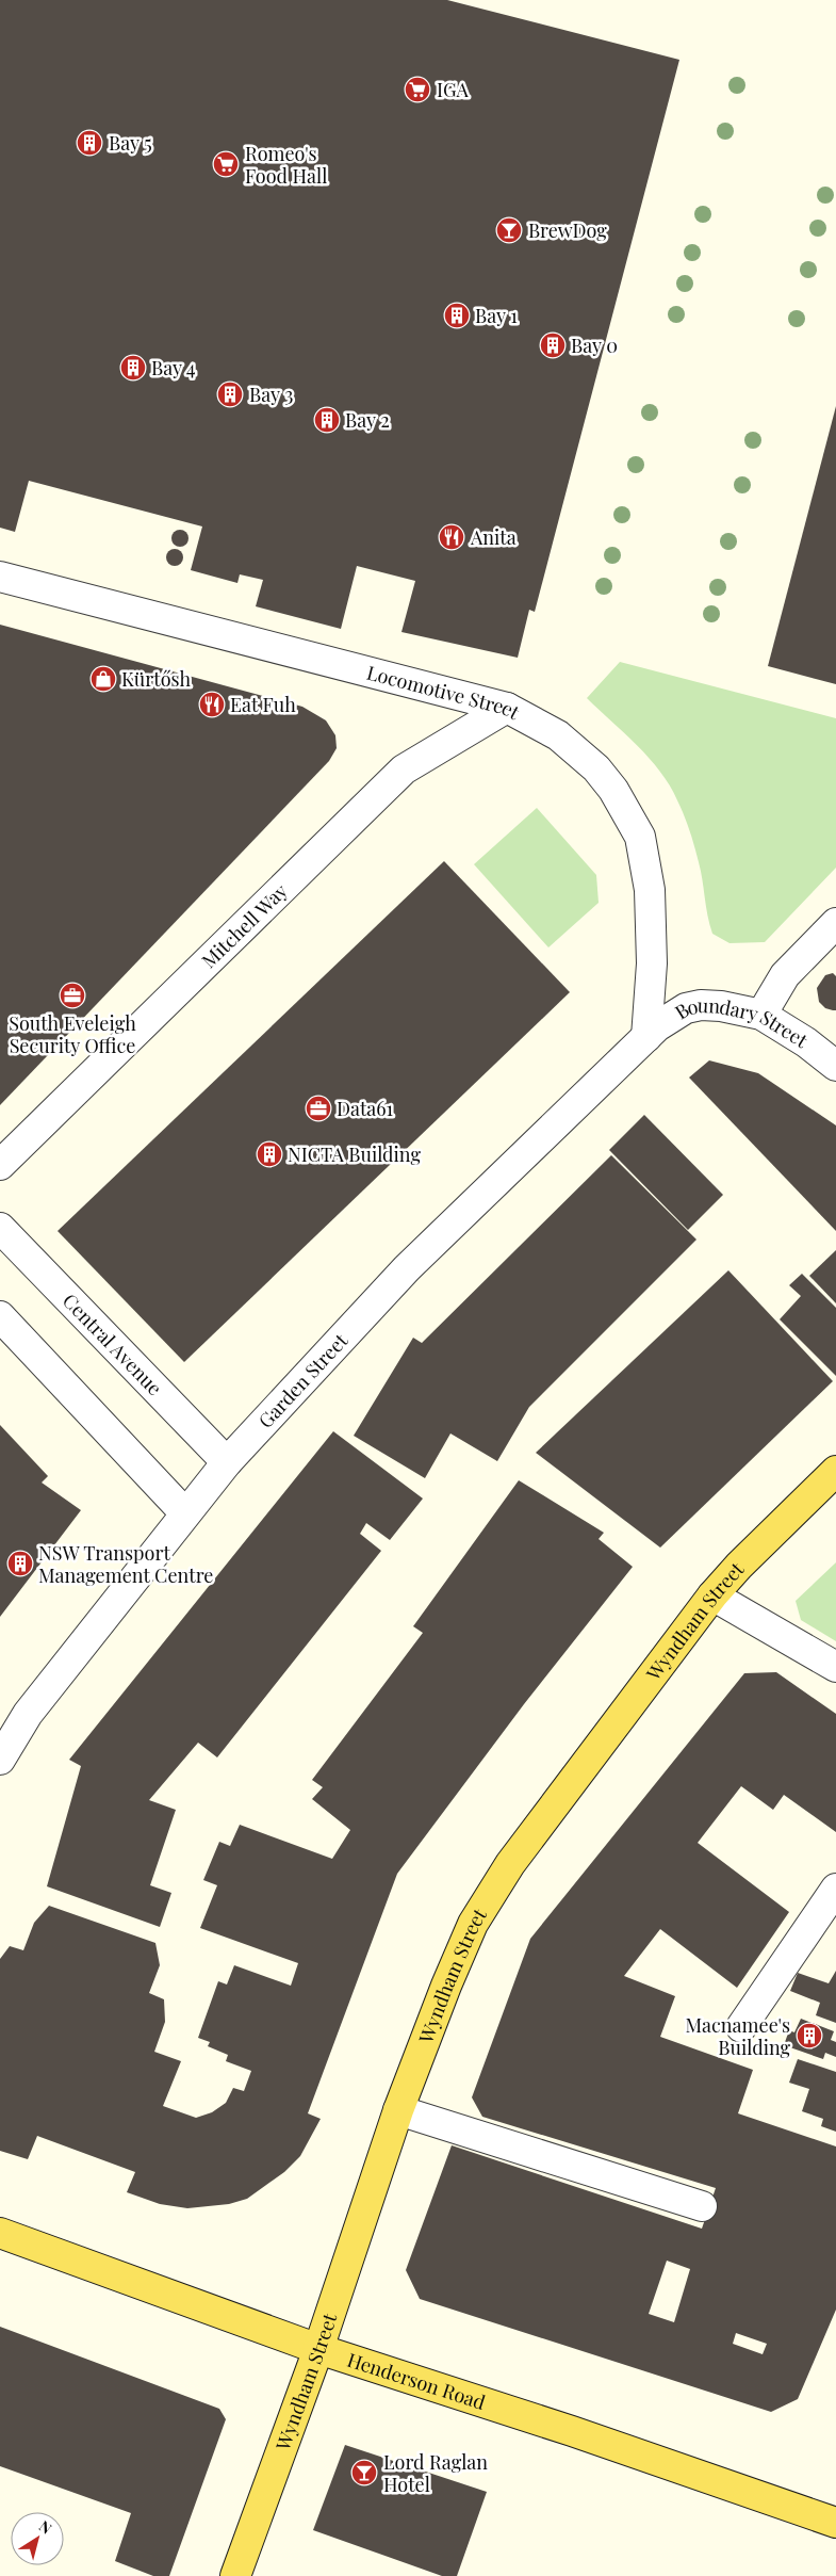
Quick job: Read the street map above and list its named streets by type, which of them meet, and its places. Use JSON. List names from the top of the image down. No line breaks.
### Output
{"streets":{"main road":["Wyndham Street","Henderson Road"],"street":["Locomotive Street","Mitchell Way","Boundary Street","Central Avenue","Garden Street"]},"crossings":[["Locomotive Street","Mitchell Way"],["Locomotive Street","Boundary Street"],["Locomotive Street","Garden Street"],["Boundary Street","Garden Street"],["Central Avenue","Garden Street"],["Wyndham Street","Henderson Road"]],"places":{"supermarket":["IGA","Romeo's Food Hall"],"building":["Bay 5","Bay 1","Bay 0","Bay 4","Bay 3","Bay 2","NICTA Building","NSW Transport Management Centre","Macnamee's Building"],"bar":["BrewDog","Lord Raglan Hotel"],"restaurant":["Anita","Eat Fuh"],"shop":["Kürtősh"],"office":["South Eveleigh Security Office","Data61"]},"north":"top right"}
